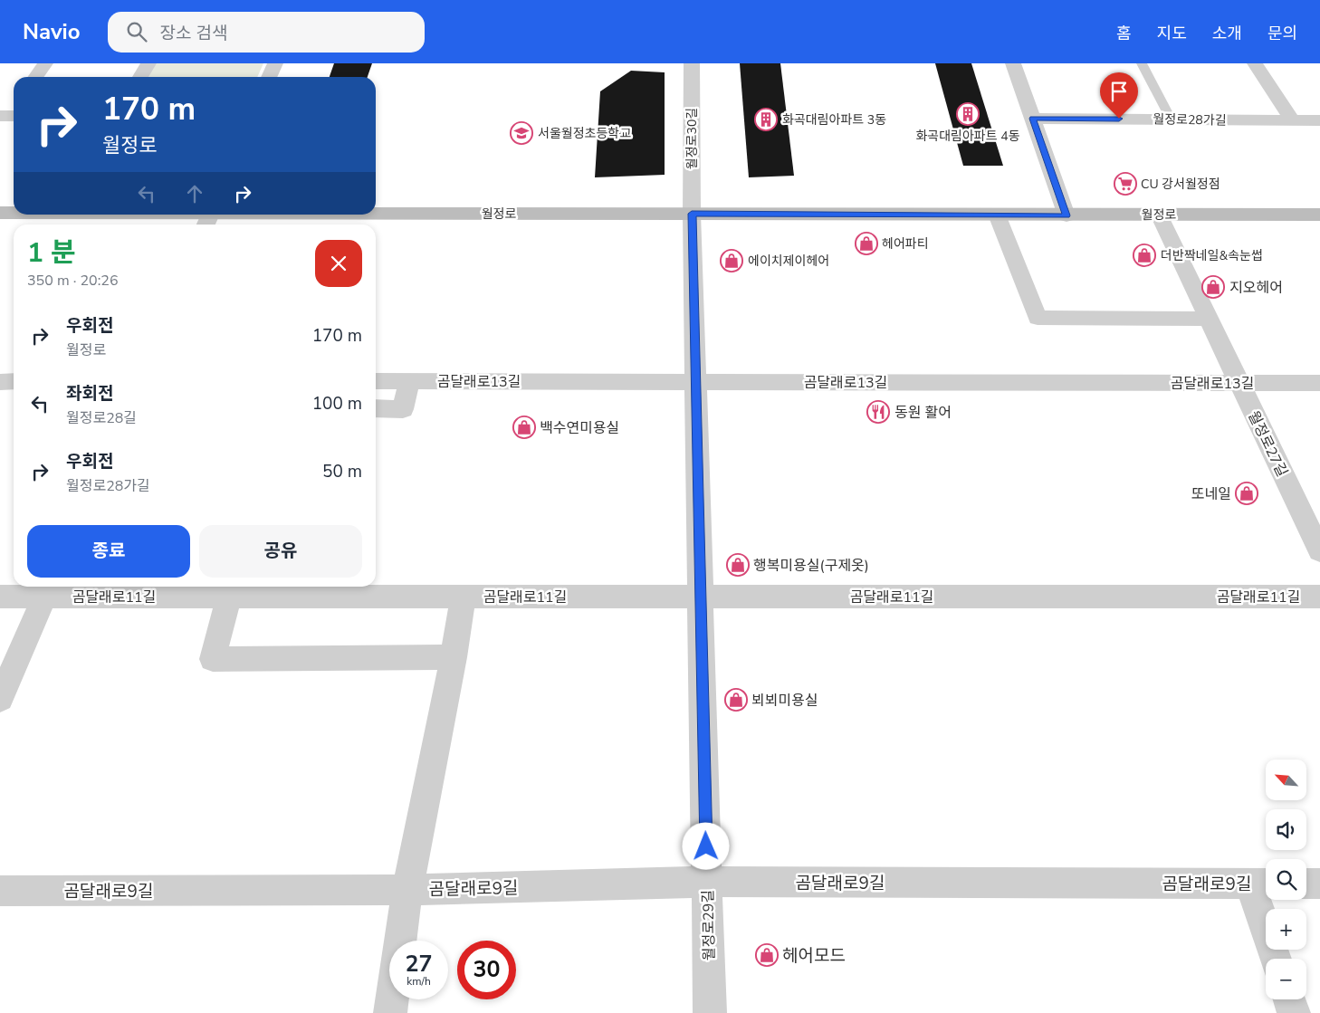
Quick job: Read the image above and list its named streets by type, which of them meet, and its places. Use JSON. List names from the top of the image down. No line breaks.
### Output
{"streets":{"street":["월정로28가길","월정로30길","월정로","곰달래로13길","월정로27길","곰달래로11길","곰달래로9길","월정로29길"]},"crossings":[["월정로30길","월정로"],["월정로30길","월정로29길"],["월정로","월정로27길"],["월정로","월정로29길"],["곰달래로13길","월정로27길"],["곰달래로13길","월정로29길"],["곰달래로11길","곰달래로9길"],["곰달래로11길","월정로29길"],["곰달래로9길","월정로29길"]],"places":{"building":["화곡대림아파트 4동","화곡대림아파트 3동"],"school or university":["서울월정초등학교"],"supermarket":["CU 강서월정점"],"shop":["헤어파티","더반짝네일&속눈썹","에이치제이헤어","지오헤어","백수연미용실","또네일","행복미용실(구제옷)","뵈뵈미용실","헤어모드"],"restaurant":["동원 활어"]},"north":"top left","page":{"header":"Navio","search":"장소 검색","nav":["홈","지도","소개","문의"],"turn":["170 m","월정로"],"heading":["1 분","350 m · 20:26"],"list":[{"name":"우회전","note":"월정로","value":"170 m"},{"name":"좌회전","note":"월정로28길","value":"100 m"},{"name":"우회전","note":"월정로28가길","value":"50 m"}],"buttons":["종료","공유"],"map_buttons":["+","−"],"speed":"27 km/h","limit":"30"}}
